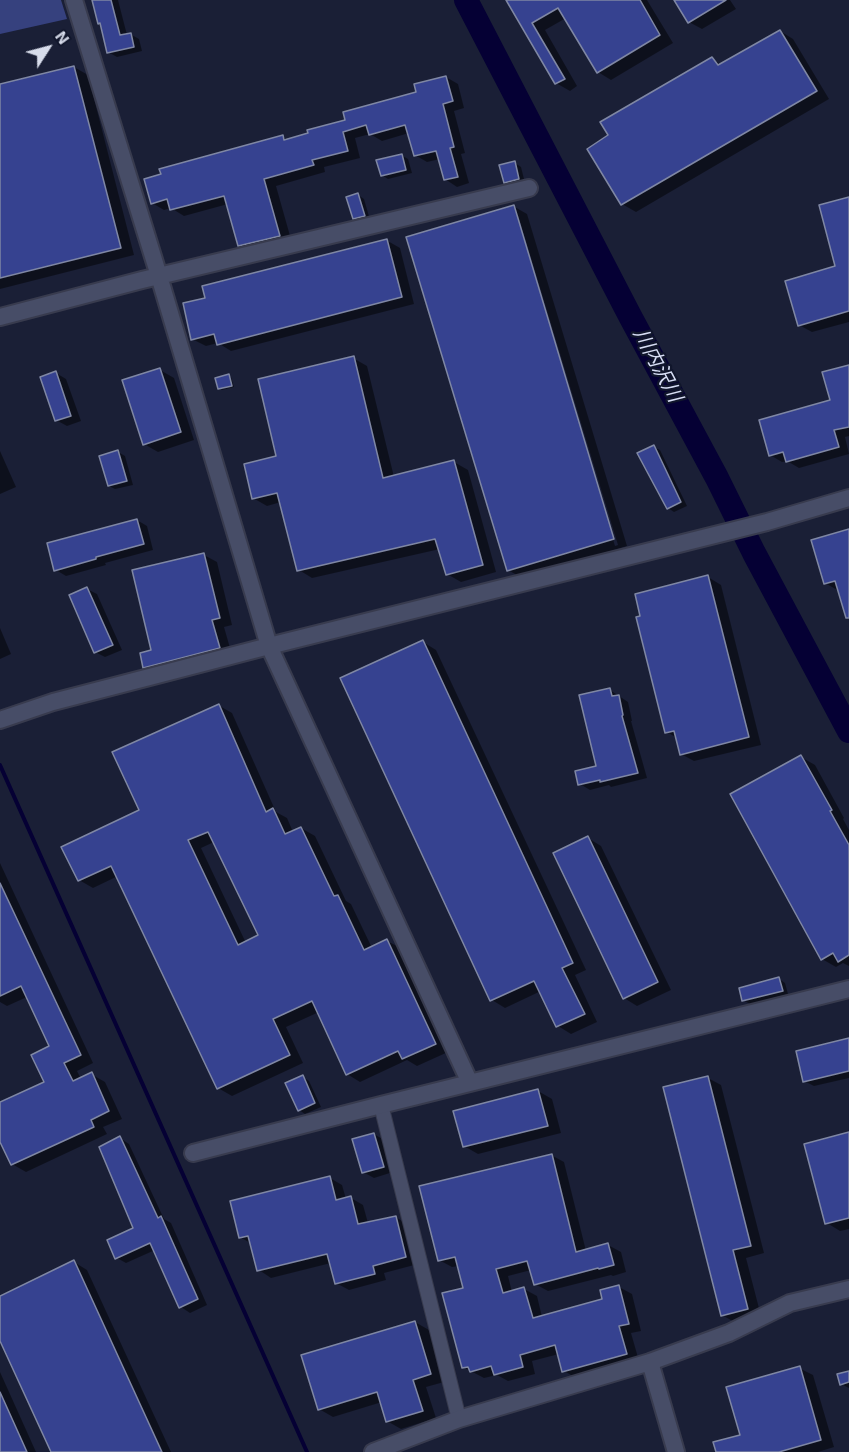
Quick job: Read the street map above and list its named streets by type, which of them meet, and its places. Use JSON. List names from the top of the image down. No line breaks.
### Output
{"water":["川内沢川"],"north":"top right"}
